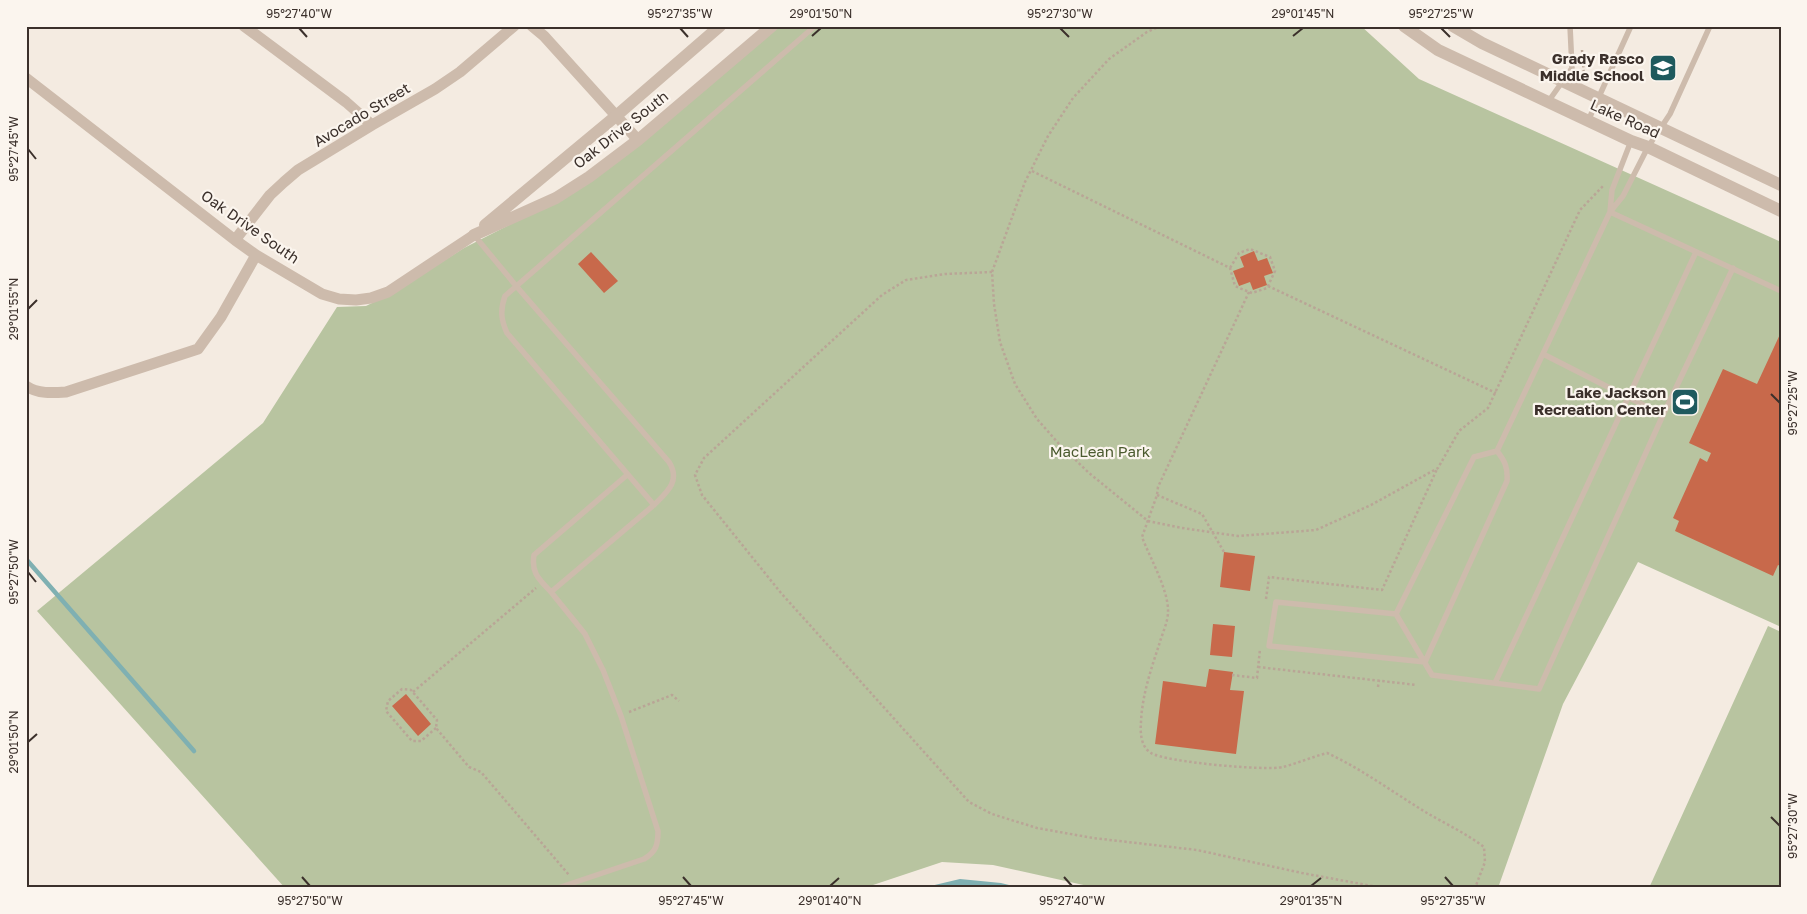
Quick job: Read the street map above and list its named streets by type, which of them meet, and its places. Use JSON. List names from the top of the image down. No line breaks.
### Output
{"streets":{"street":["Avocado Street","Lake Road","Oak Drive South"]},"crossings":[["Avocado Street","Oak Drive South"]],"parks":["MacLean Park"],"places":{"school or university":["Grady Rasco Middle School"],"sports":["Lake Jackson Recreation Center"]},"coordinates":["95°27'40\"W","95°27'35\"W","29°01'50\"N","95°27'30\"W","29°01'45\"N","95°27'25\"W","95°27'45\"W","29°01'55\"N","95°27'50\"W","29°01'40\"N","29°01'35\"N"]}
